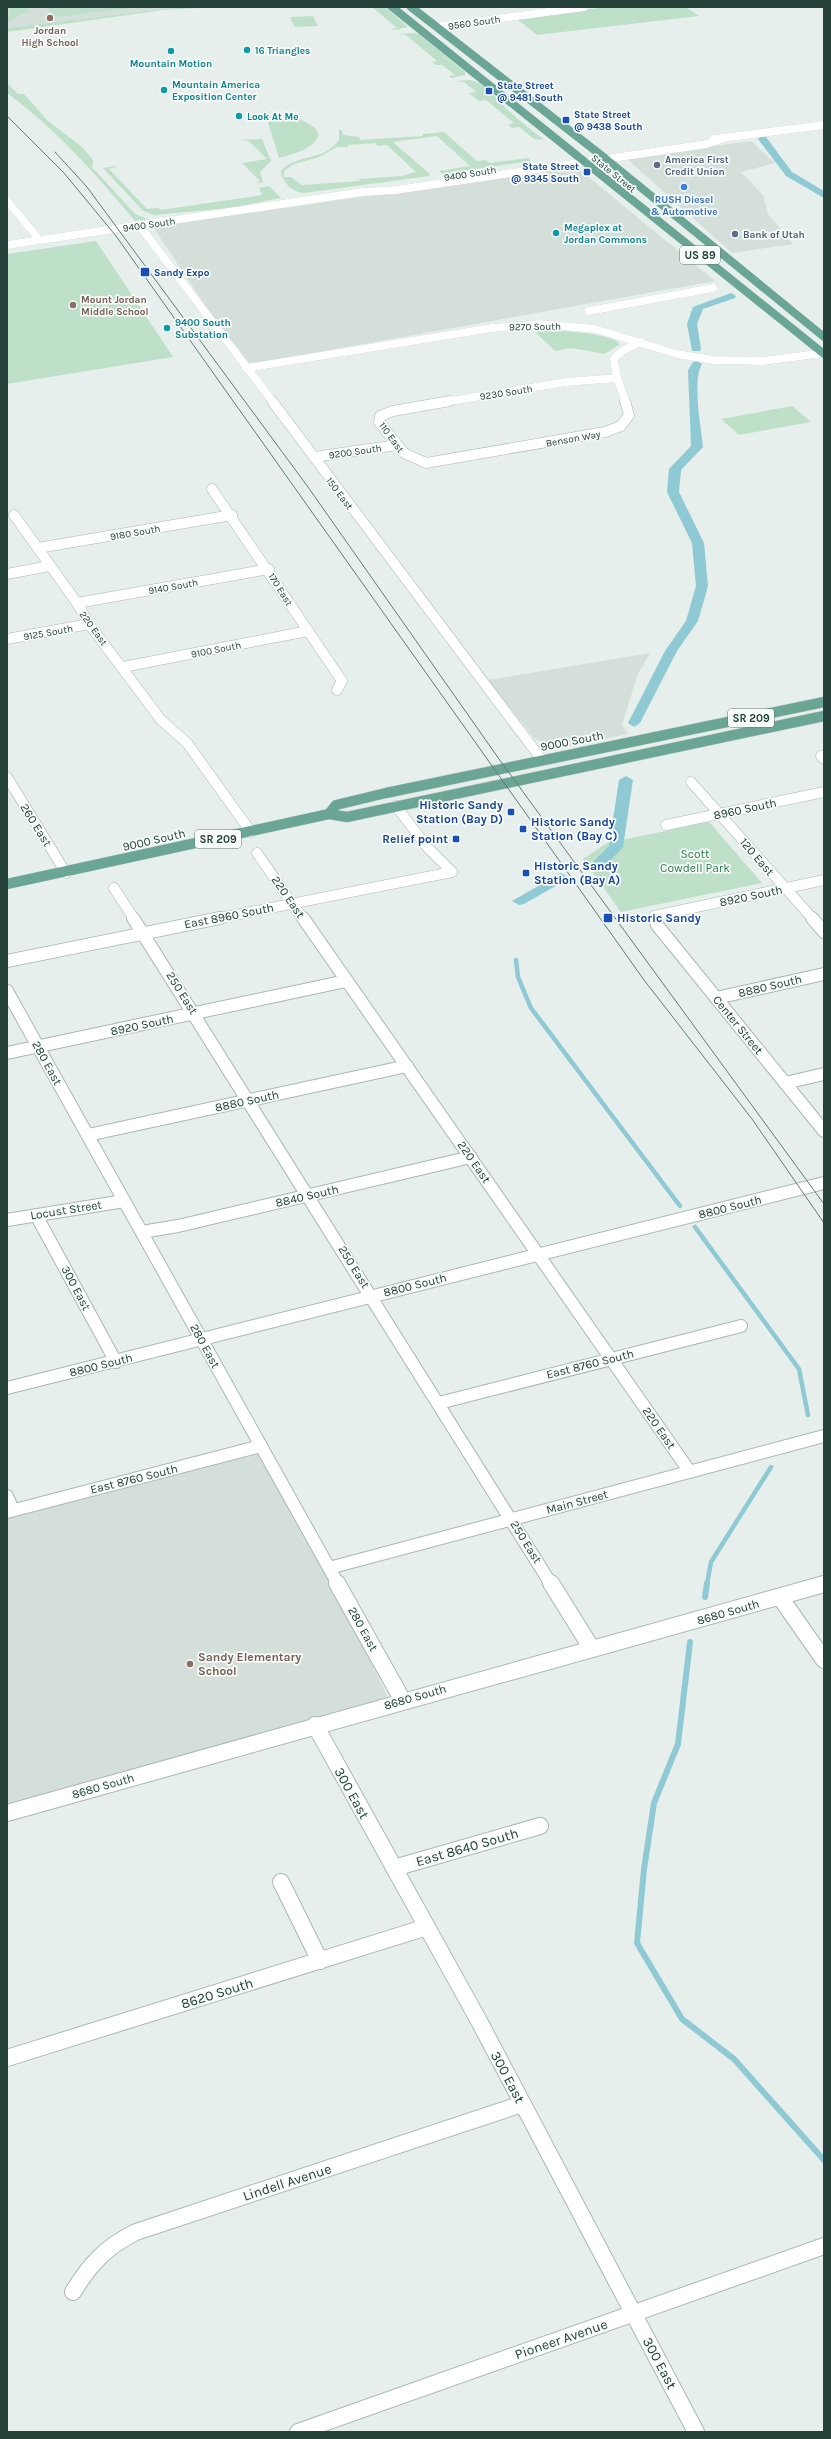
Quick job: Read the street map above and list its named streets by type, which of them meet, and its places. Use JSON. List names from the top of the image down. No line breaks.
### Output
{"streets":{"main road":["State Street","US 89","SR 209","9000 South"],"street":["9560 South","9400 South","9270 South","9230 South","110 East","Benson Way","9200 South","150 East","9180 South","9140 South","170 East","220 East","9125 South","9100 South","8960 South","260 East","120 East","8920 South","East 8960 South","8880 South","250 East","Center Street","280 East","8840 South","8800 South","Locust Street","300 East","East 8760 South","Main Street","8680 South","East 8640 South","8620 South","Lindell Avenue","Pioneer Avenue"]},"crossings":[["9560 South","State Street"],["9400 South","State Street"],["9400 South","150 East"],["State Street","9270 South"],["9270 South","Benson Way"],["9270 South","150 East"],["9230 South","110 East"],["9230 South","Benson Way"],["110 East","Benson Way"],["110 East","9200 South"],["9200 South","150 East"],["150 East","9000 South"],["9180 South","170 East"],["9180 South","220 East"],["9140 South","170 East"],["9140 South","220 East"],["170 East","9100 South"],["220 East","9125 South"],["220 East","9100 South"],["220 East","9000 South"],["220 East","8920 South"],["220 East","East 8960 South"],["220 East","8880 South"],["220 East","8840 South"],["220 East","8800 South"],["220 East","East 8760 South"],["220 East","Main Street"],["9000 South","260 East"],["9000 South","East 8960 South"],["8960 South","120 East"],["120 East","8920 South"],["8920 South","250 East"],["8920 South","Center Street"],["8920 South","280 East"],["East 8960 South","250 East"],["8880 South","250 East"],["8880 South","Center Street"],["8880 South","280 East"],["250 East","8840 South"],["250 East","8800 South"],["250 East","East 8760 South"],["250 East","Main Street"],["250 East","8680 South"],["280 East","8840 South"],["280 East","8800 South"],["280 East","Locust Street"],["280 East","East 8760 South"],["280 East","Main Street"],["280 East","8680 South"],["8800 South","300 East"],["Locust Street","300 East"],["300 East","8680 South"],["300 East","East 8640 South"],["300 East","8620 South"],["300 East","Lindell Avenue"],["300 East","Pioneer Avenue"]],"parks":["Scott Cowdell Park"],"places":{"other":["Jordan High School","16 Triangles","Mountain Motion","Mountain America Exposition Center","Look At Me","America First Credit Union","RUSH Diesel & Automotive","Megaplex at Jordan Commons","Bank of Utah","Mount Jordan Middle School","9400 South Substation","Sandy Elementary School"],"transit":["State Street @ 9481 South","State Street @ 9438 South","State Street @ 9345 South","Sandy Expo","Historic Sandy Station (Bay D)","Historic Sandy Station (Bay C)","Relief point","Historic Sandy Station (Bay A)","Historic Sandy"]}}
